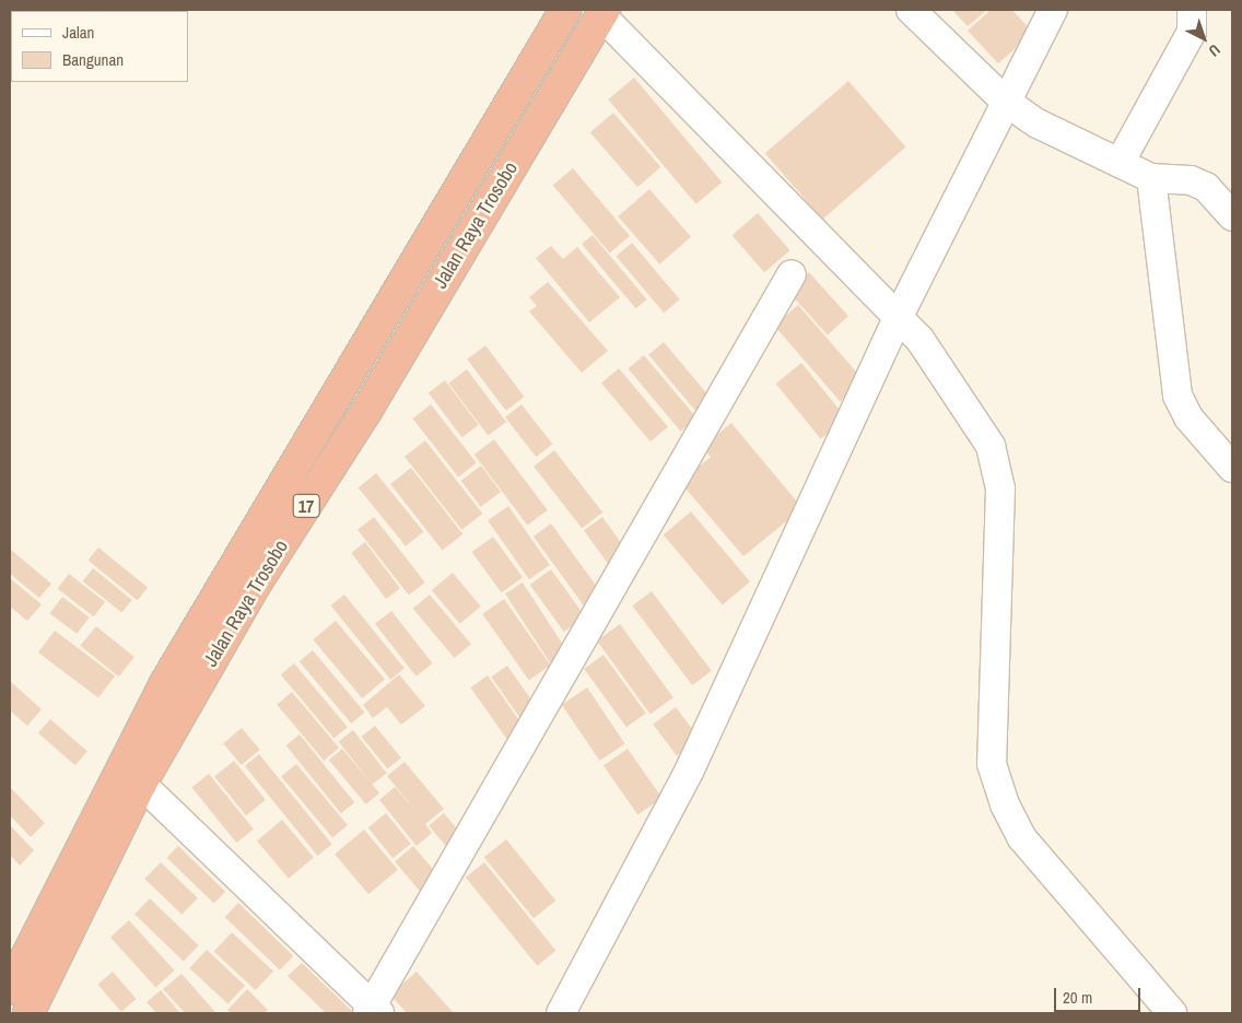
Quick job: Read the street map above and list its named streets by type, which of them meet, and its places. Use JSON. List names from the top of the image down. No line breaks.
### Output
{"streets":{"highway":["Jalan Raya Trosobo","17"]},"legend":["Jalan","Bangunan"],"scale_bar":"20 m","north":"bottom right"}
